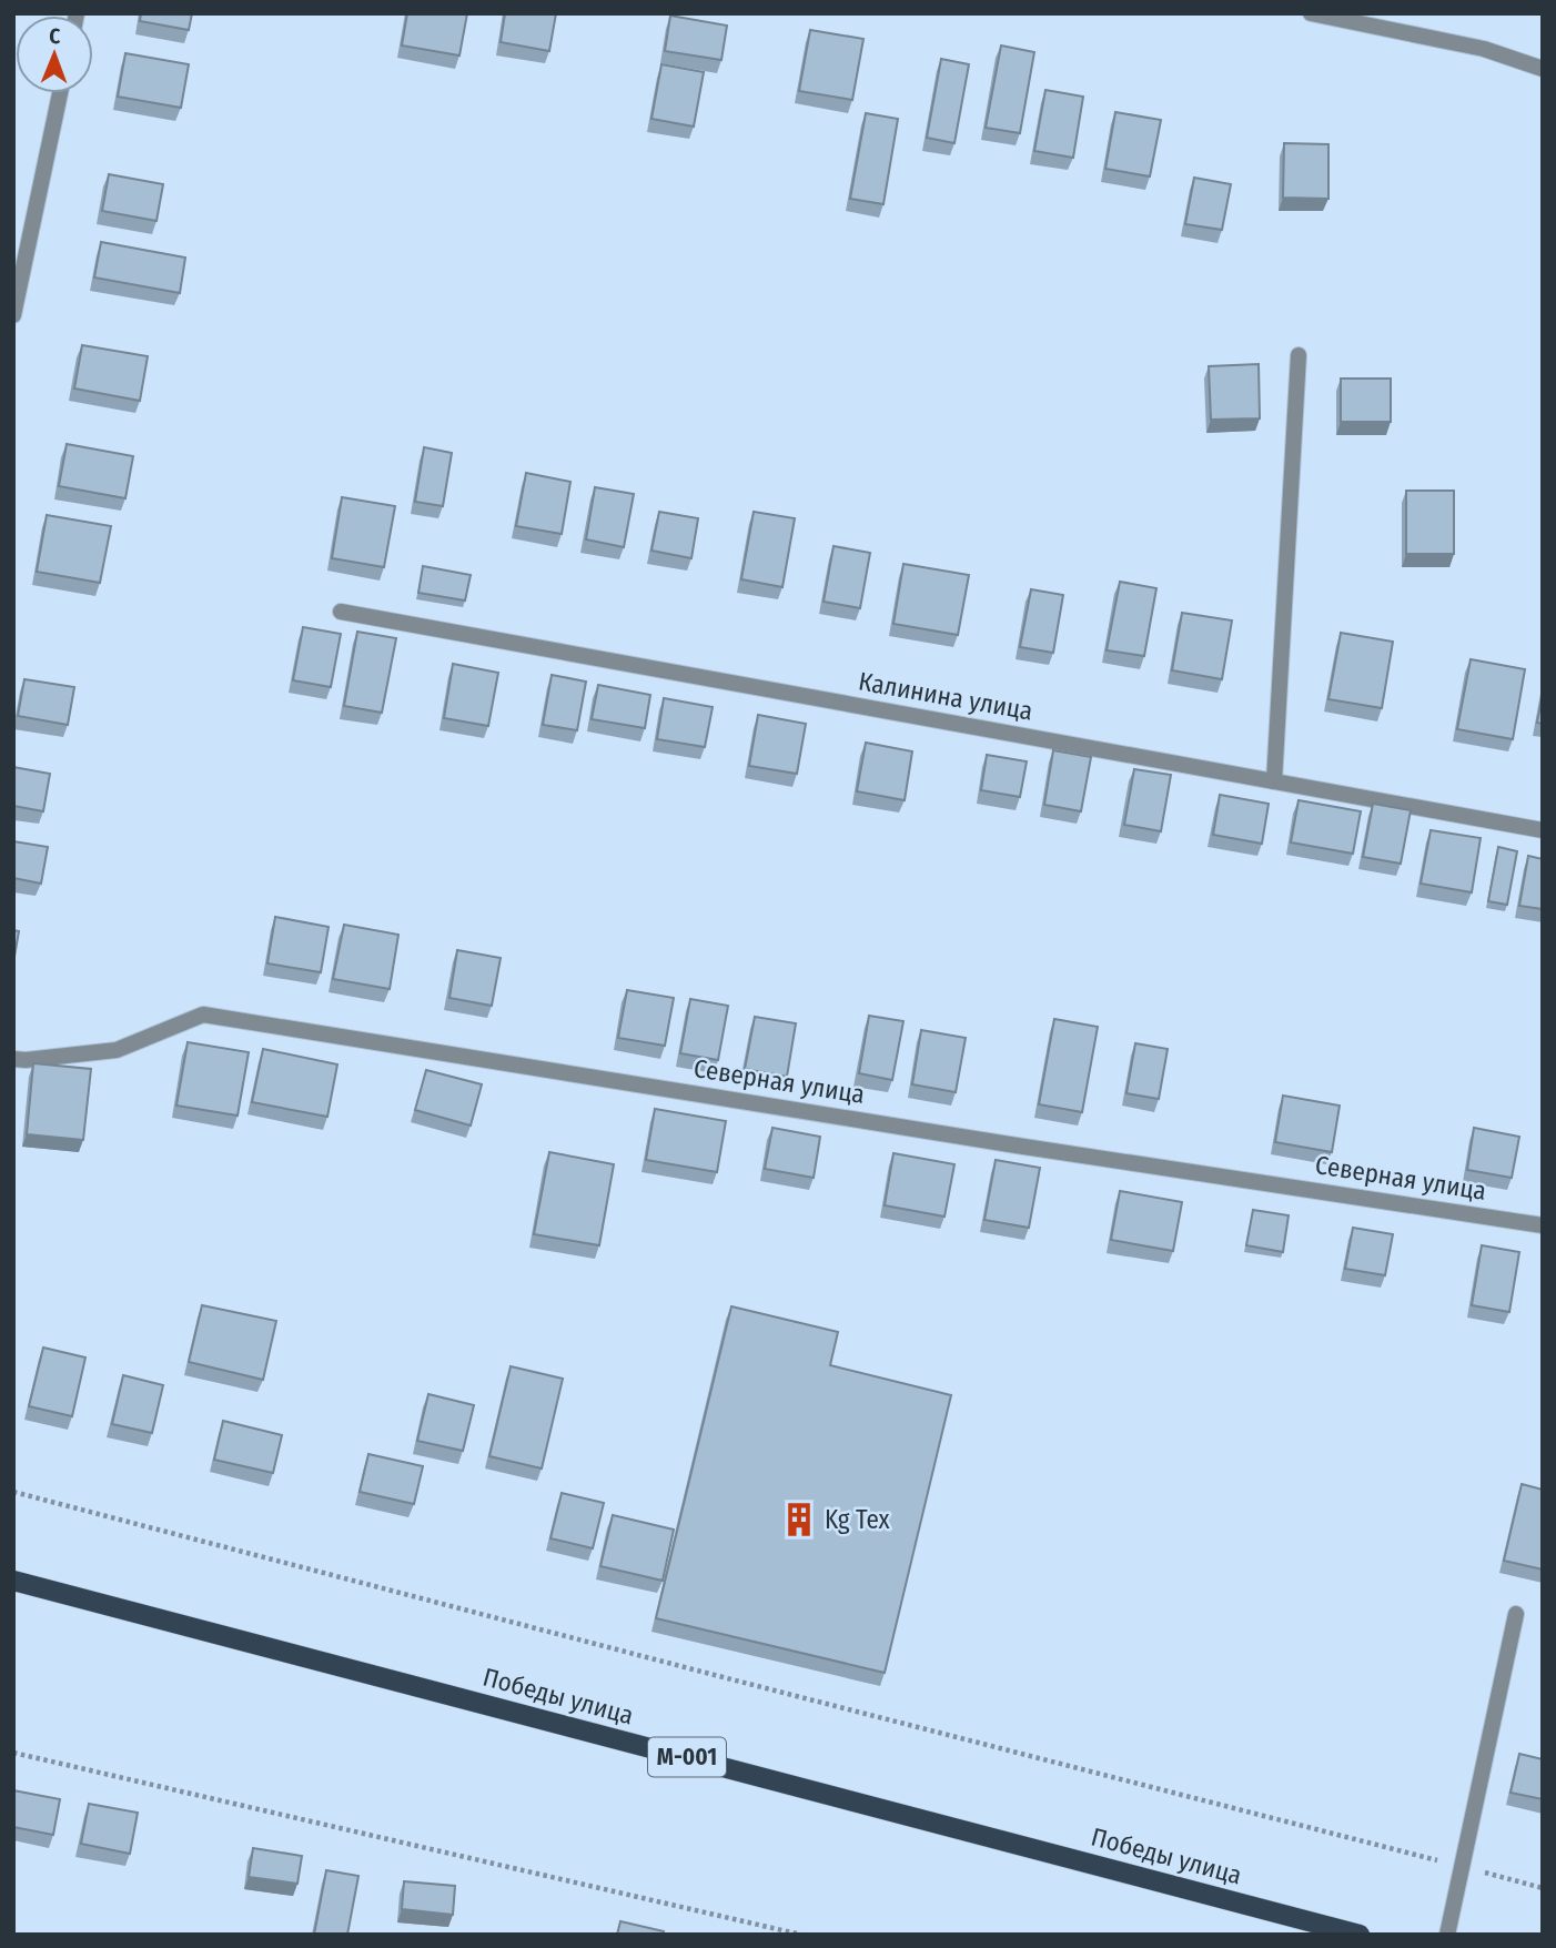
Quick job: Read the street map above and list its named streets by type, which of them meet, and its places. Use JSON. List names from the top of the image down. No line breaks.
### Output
{"streets":{"main road":["Победы улица","М-001"],"street":["Калинина улица","Северная улица"]},"places":{"building":["Kg Tex"]},"north":"top"}
